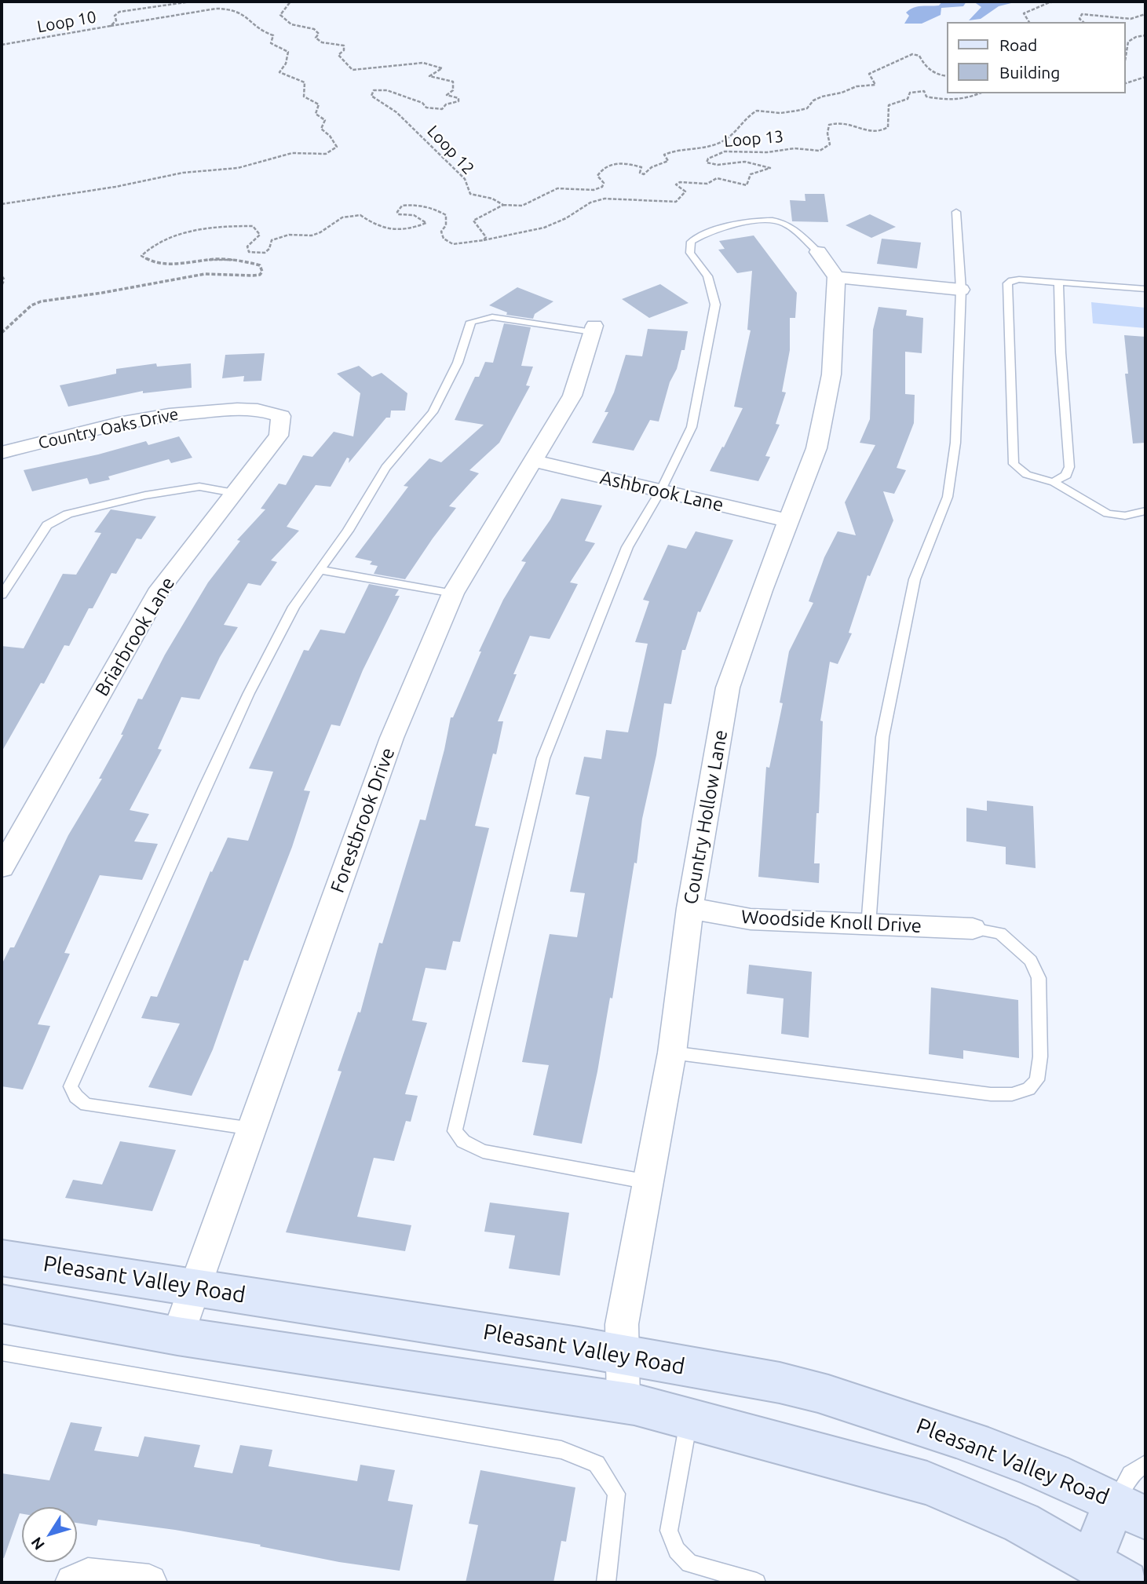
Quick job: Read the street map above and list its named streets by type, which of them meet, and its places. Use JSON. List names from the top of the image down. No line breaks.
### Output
{"streets":{"main road":["Pleasant Valley Road"],"street":["Country Oaks Drive","Ashbrook Lane","Briarbrook Lane","Country Hollow Lane","Forestbrook Drive","Woodside Knoll Drive"],"path":["Loop 10","Loop 13","Loop 12"]},"crossings":[["Loop 13","Loop 12"],["Country Oaks Drive","Briarbrook Lane"],["Ashbrook Lane","Country Hollow Lane"],["Ashbrook Lane","Forestbrook Drive"],["Country Hollow Lane","Woodside Knoll Drive"],["Country Hollow Lane","Pleasant Valley Road"],["Forestbrook Drive","Pleasant Valley Road"]],"legend":["Road","Building"],"north":"bottom left"}
